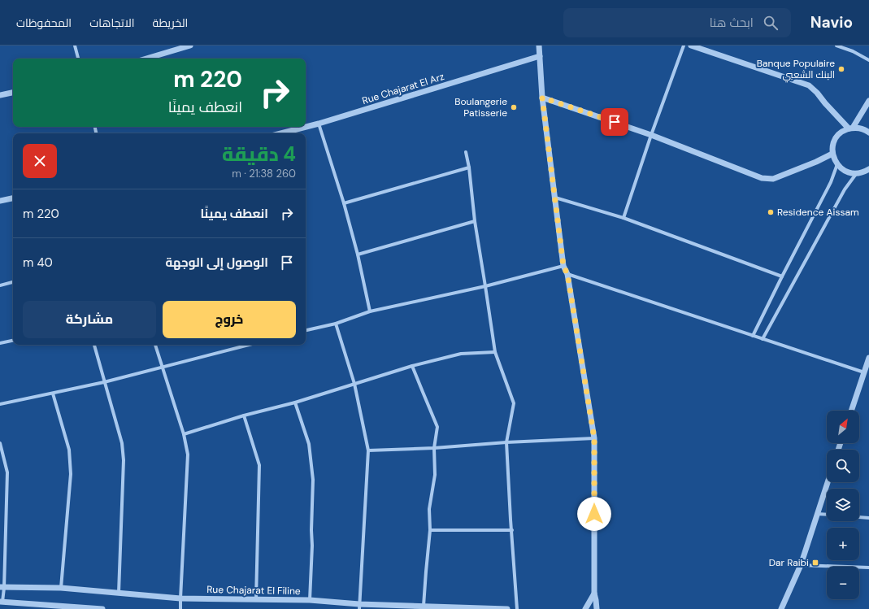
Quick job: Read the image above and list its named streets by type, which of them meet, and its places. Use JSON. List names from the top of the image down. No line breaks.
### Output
{"streets":{"street":["Rue Chajarat El Arz","Rue Chajarat El Filine"]},"places":{"other":["Banque Populaire البنك الشعبي","Boulangerie Patisserie","Residence Aissam"],"transit":["Dar Raibi"]},"north":"top right","page":{"header":"Navio","search":"ابحث هنا","nav":["الخريطة","الاتجاهات","المحفوظات"],"turn":["220 m","انعطف يمينًا"],"heading":["4 دقيقة","260 m · 21:38"],"list":[{"name":"انعطف يمينًا","value":"220 m"},{"name":"الوصول إلى الوجهة","value":"40 m"}],"buttons":["خروج","مشاركة"],"map_buttons":["+","−"]}}
